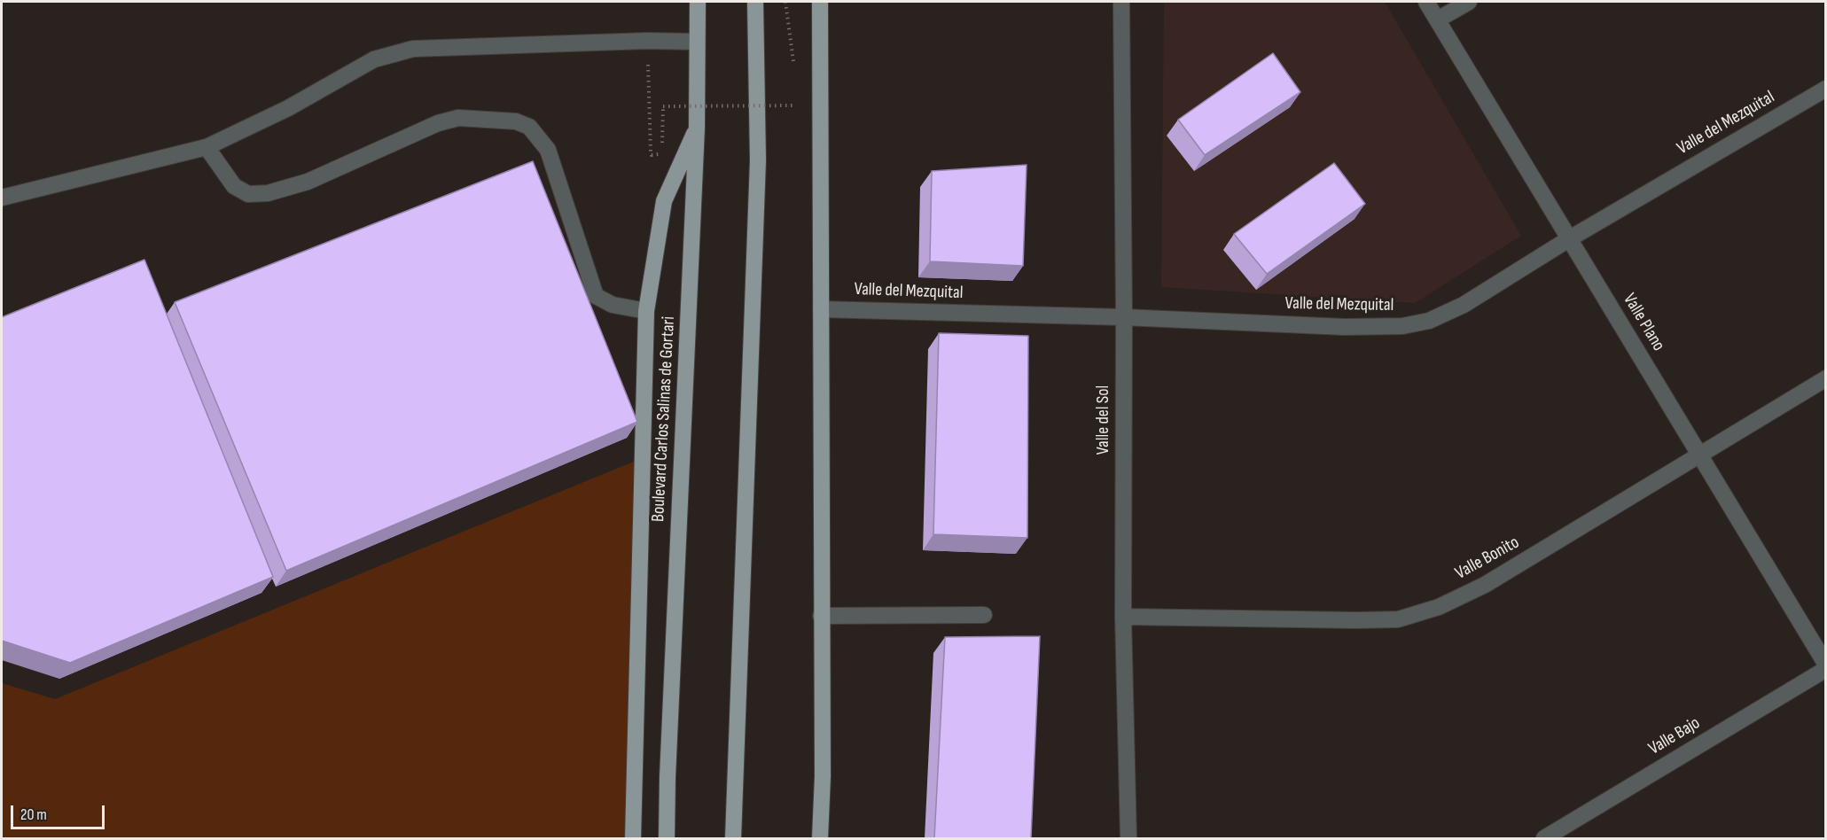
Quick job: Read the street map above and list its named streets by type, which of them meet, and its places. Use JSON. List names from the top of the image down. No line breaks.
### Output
{"streets":{"main road":["Boulevard Carlos Salinas de Gortari"],"street":["Valle del Mezquital","Valle Plano","Valle del Sol","Valle Bonito","Valle Bajo"]},"crossings":[["Valle del Mezquital","Valle Plano"],["Valle del Mezquital","Valle del Sol"],["Valle Plano","Valle Bonito"],["Valle del Sol","Valle Bonito"]],"scale_bar":"20 m"}
